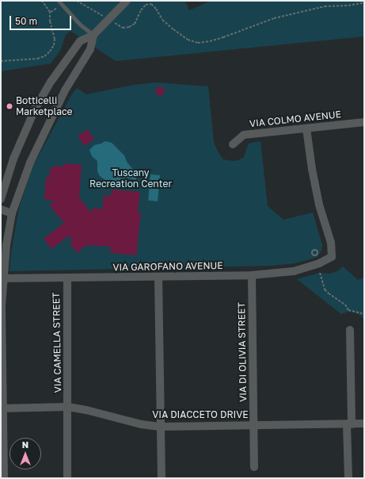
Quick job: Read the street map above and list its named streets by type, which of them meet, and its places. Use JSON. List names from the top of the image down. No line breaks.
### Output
{"streets":{"street":["VIA COLMO AVENUE","VIA GAROFANO AVENUE","VIA CAMELLA STREET","VIA DI OLIVIA STREET","VIA DIACCETO DRIVE"]},"crossings":[["VIA COLMO AVENUE","VIA GAROFANO AVENUE"],["VIA GAROFANO AVENUE","VIA CAMELLA STREET"],["VIA GAROFANO AVENUE","VIA DI OLIVIA STREET"],["VIA CAMELLA STREET","VIA DIACCETO DRIVE"],["VIA DI OLIVIA STREET","VIA DIACCETO DRIVE"]],"parks":["Tuscany Recreation Center"],"places":["Botticelli Marketplace"],"scale_bar":"50 m","north":"top"}
